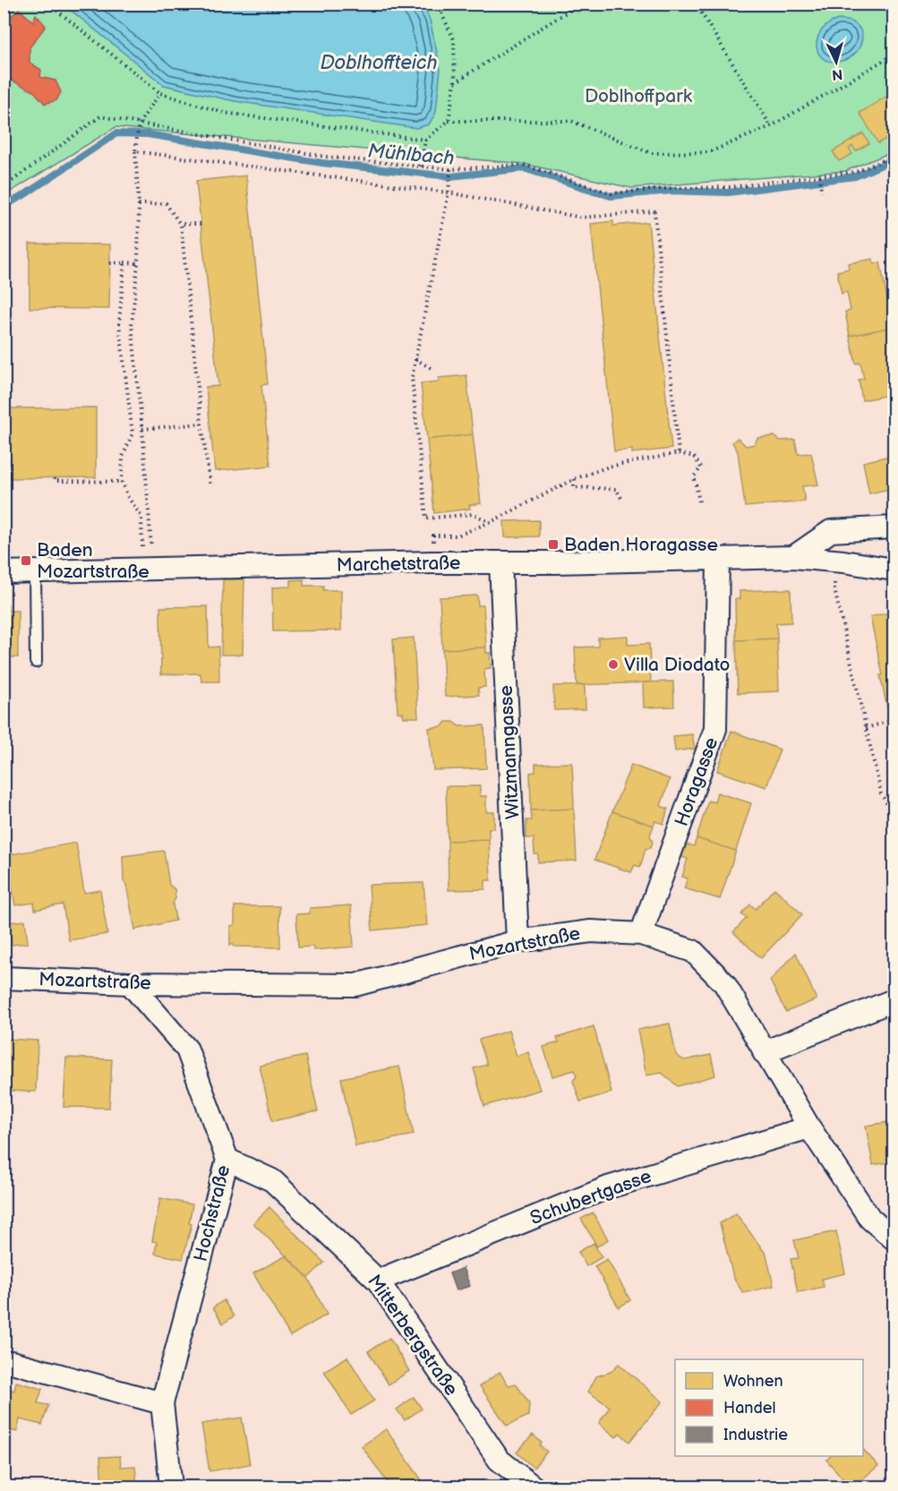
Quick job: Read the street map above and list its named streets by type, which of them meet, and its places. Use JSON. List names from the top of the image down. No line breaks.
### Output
{"streets":{"street":["Marchetstraße","Witzmanngasse","Horagasse","Mozartstraße","Schubertgasse","Hochstraße","Mitterbergstraße"]},"crossings":[["Marchetstraße","Witzmanngasse"],["Marchetstraße","Horagasse"],["Witzmanngasse","Mozartstraße"],["Horagasse","Mozartstraße"],["Mozartstraße","Schubertgasse"],["Mozartstraße","Hochstraße"],["Schubertgasse","Mitterbergstraße"],["Hochstraße","Mitterbergstraße"]],"water":["Doblhoffteich","Mühlbach"],"parks":["Doblhoffpark"],"places":{"transit":["Baden Horagasse","Baden Mozartstraße"],"other":["Villa Diodato"]},"legend":["Wohnen","Handel","Industrie"],"north":"bottom"}
